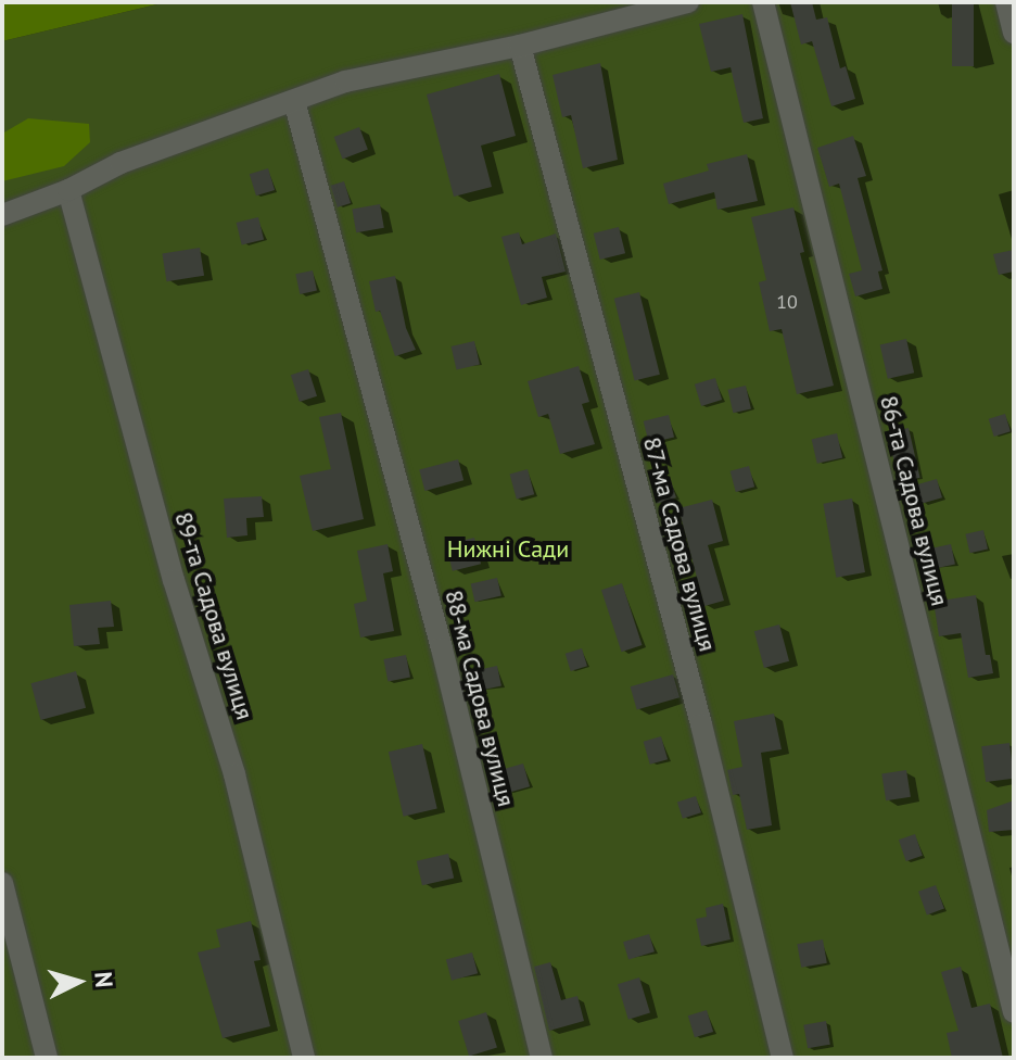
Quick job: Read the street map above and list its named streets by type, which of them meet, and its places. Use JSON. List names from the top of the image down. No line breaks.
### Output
{"streets":{"street":["86-та Садова вулиця","87-ма Садова вулиця","89-та Садова вулиця","88-ма Садова вулиця"]},"parks":["Нижні Сади"],"house_numbers":["10"],"north":"right"}
